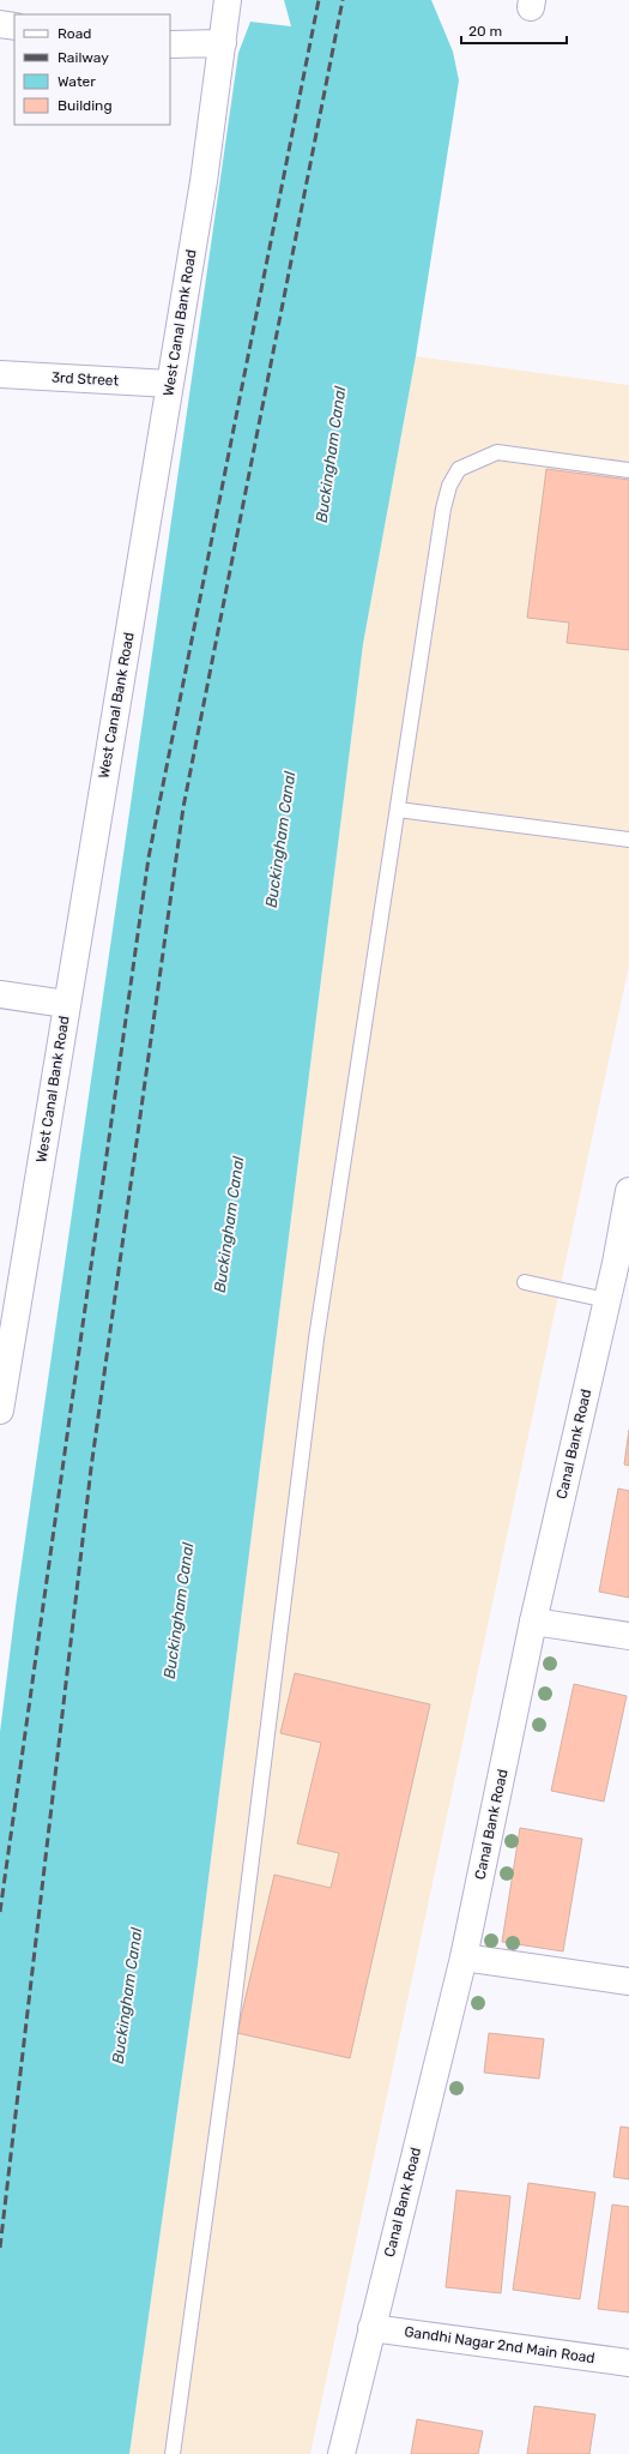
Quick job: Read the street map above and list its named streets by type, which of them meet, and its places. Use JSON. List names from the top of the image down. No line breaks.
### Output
{"streets":{"street":["West Canal Bank Road","3rd Street","Canal Bank Road","Gandhi Nagar 2nd Main Road"]},"crossings":[["West Canal Bank Road","3rd Street"],["Canal Bank Road","Gandhi Nagar 2nd Main Road"]],"water":["Buckingham Canal"],"legend":["Road","Railway","Water","Building"],"scale_bar":"20 m"}
